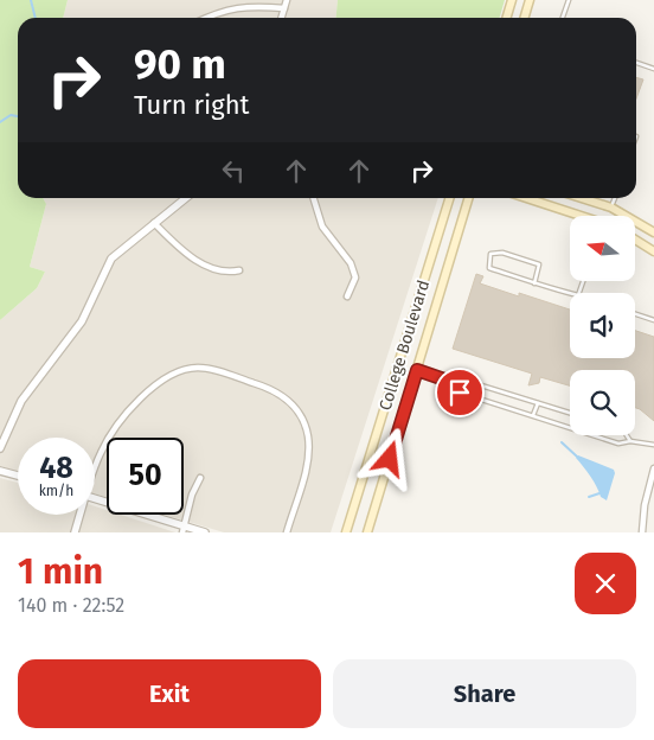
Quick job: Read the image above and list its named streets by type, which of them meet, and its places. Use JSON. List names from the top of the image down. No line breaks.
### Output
{"streets":{"main road":["College Boulevard"]},"north":"left","page":{"turn":["90 m","Turn right"],"speed":"48 km/h","limit":"50","heading":["1 min","140 m · 22:52"],"buttons":["Exit","Share"]}}
